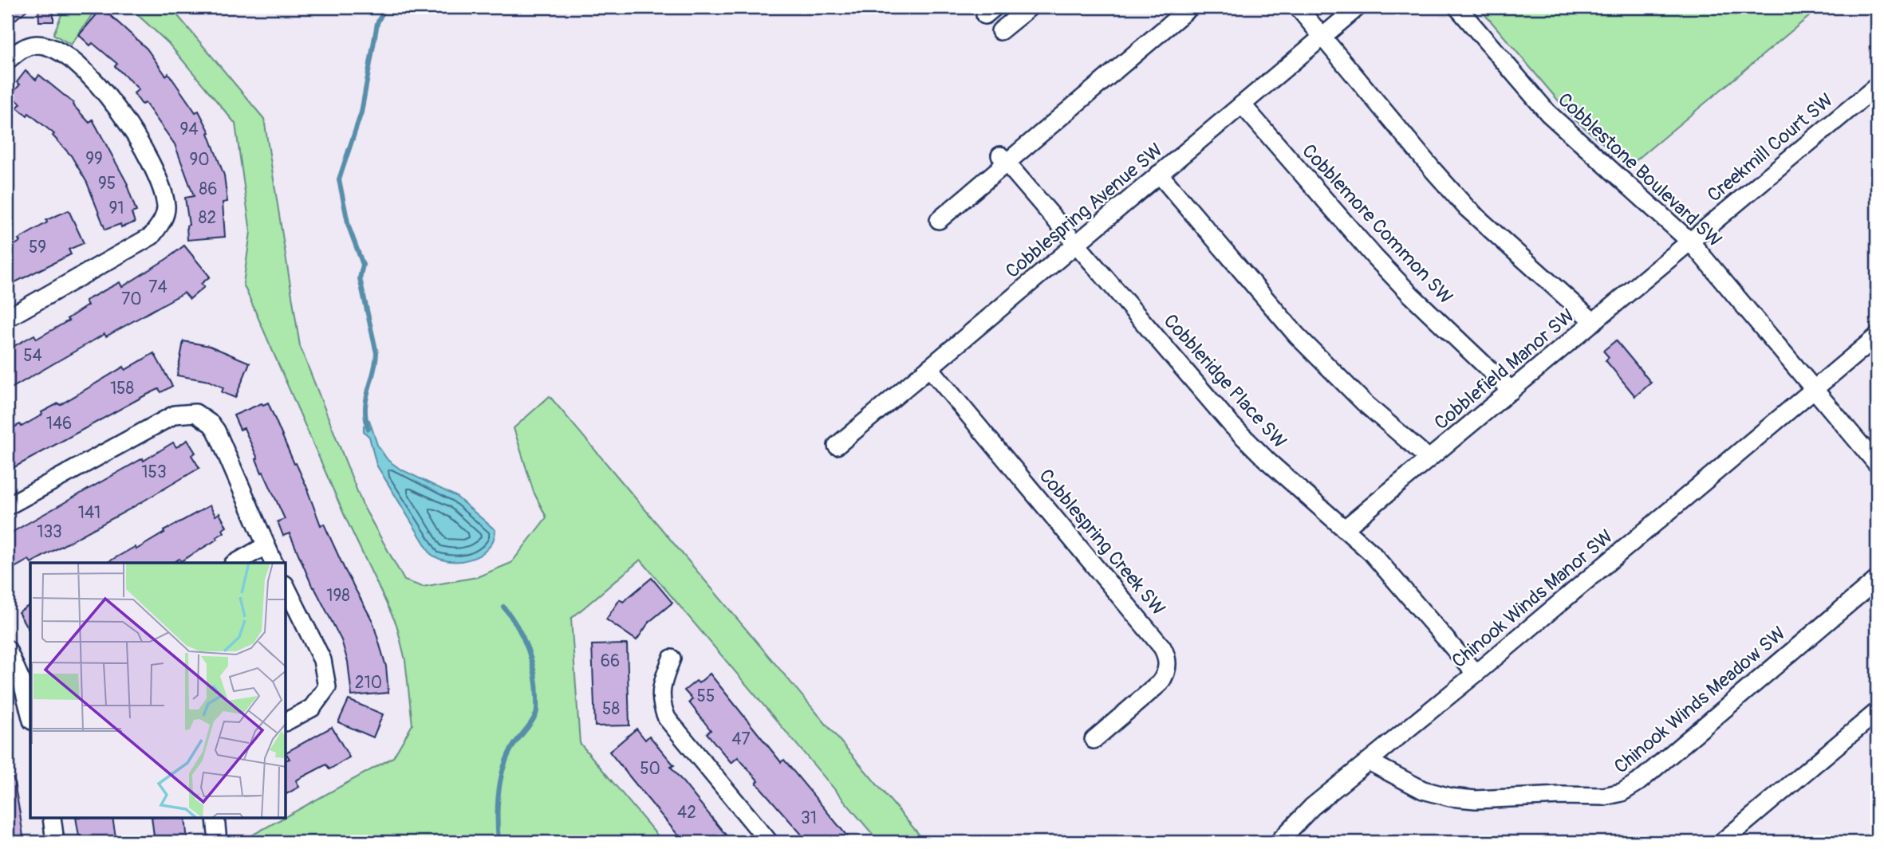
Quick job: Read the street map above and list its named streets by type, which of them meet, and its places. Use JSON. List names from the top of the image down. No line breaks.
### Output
{"streets":{"street":["Creekmill Court SW","Cobblestone Boulevard SW","Cobblespring Avenue SW","Cobblemore Common SW","Cobblefield Manor SW","Cobbleridge Place SW","Cobblespring Creek SW","Chinook Winds Manor SW","Chinook Winds Meadow SW"]},"crossings":[["Creekmill Court SW","Cobblestone Boulevard SW"],["Creekmill Court SW","Cobblefield Manor SW"],["Cobblestone Boulevard SW","Cobblefield Manor SW"],["Cobblestone Boulevard SW","Chinook Winds Manor SW"],["Cobblespring Avenue SW","Cobblemore Common SW"],["Cobblespring Avenue SW","Cobbleridge Place SW"],["Cobblespring Avenue SW","Cobblespring Creek SW"],["Cobblemore Common SW","Cobblefield Manor SW"],["Cobblefield Manor SW","Cobbleridge Place SW"],["Cobbleridge Place SW","Chinook Winds Manor SW"],["Chinook Winds Manor SW","Chinook Winds Meadow SW"]],"house_numbers":["94","99","90","95","86","91","82","59","74","70","54","158","146","153","141","133","198","66","210","55","58","47","50","42","31"]}
